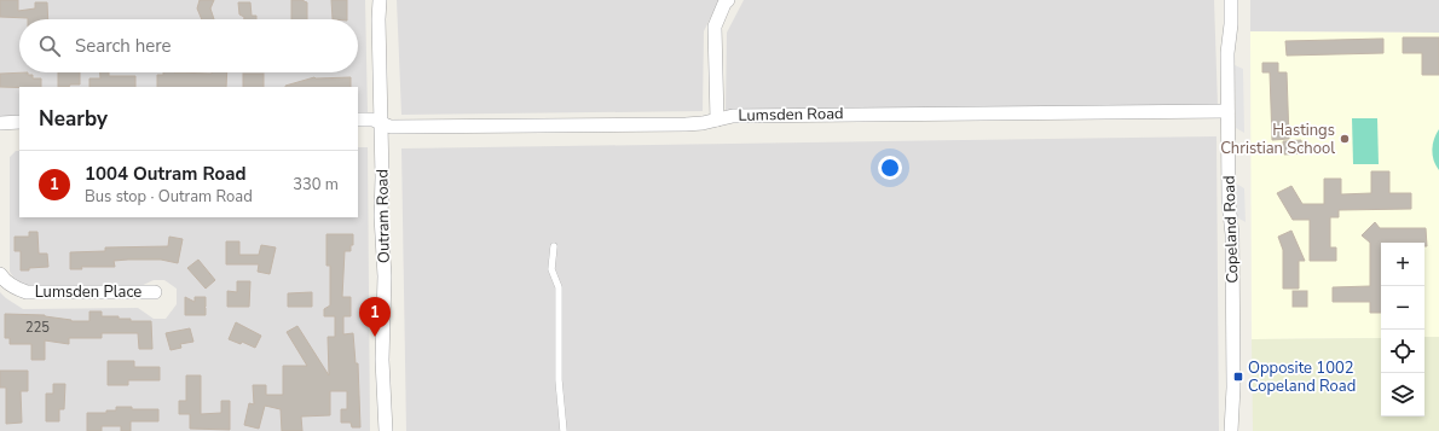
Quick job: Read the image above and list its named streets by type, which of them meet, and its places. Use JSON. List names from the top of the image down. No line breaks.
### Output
{"streets":{"street":["Lumsden Road","Outram Road","Copeland Road","Lumsden Place"]},"crossings":[["Lumsden Road","Outram Road"],["Lumsden Road","Copeland Road"]],"places":{"other":["Hastings Christian School"],"transit":["Opposite 1002 Copeland Road"]},"house_numbers":["225"],"page":{"search":"Search here","heading":"Nearby","list":[{"mark":"1","name":"1004 Outram Road","note":"Bus stop · Outram Road","value":"330 m"}],"map_buttons":["+","−"],"pins":"1"}}
